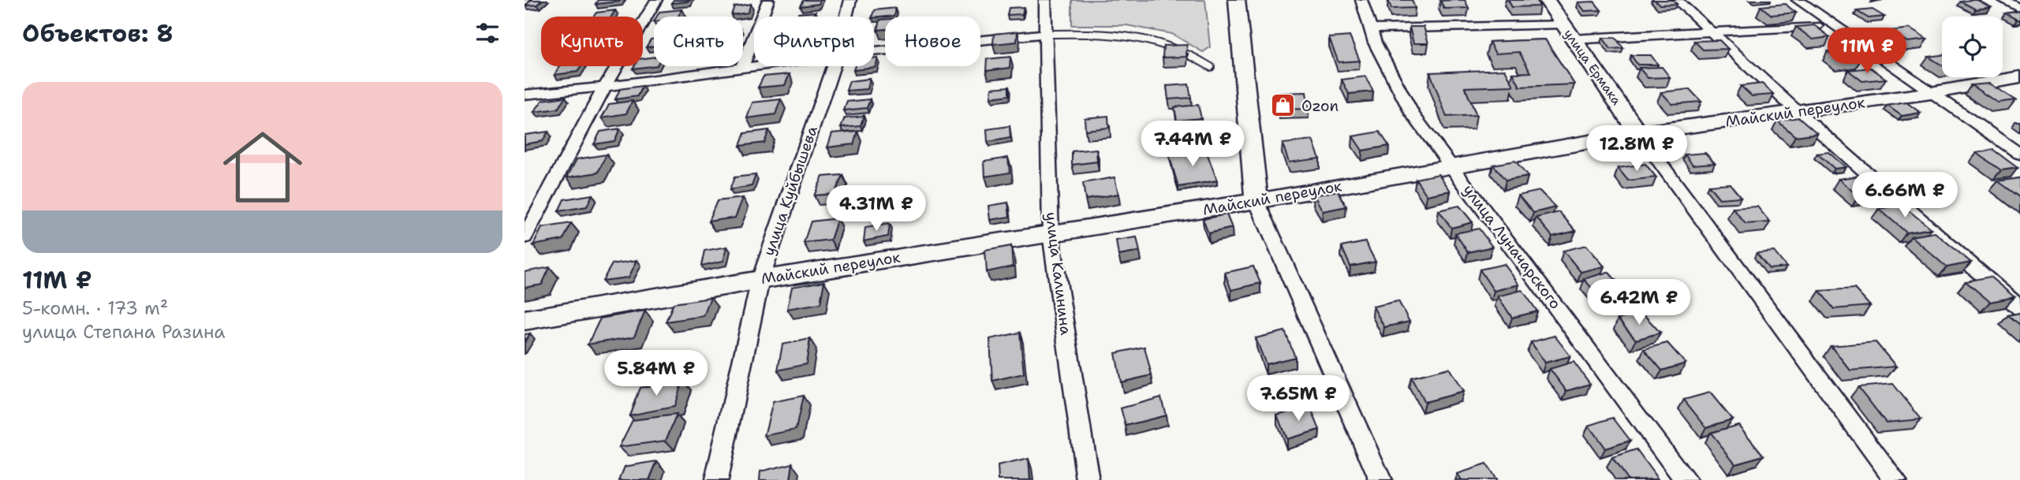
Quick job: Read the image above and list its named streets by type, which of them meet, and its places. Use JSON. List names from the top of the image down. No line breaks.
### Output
{"streets":{"main road":["улица Ермака","Майский переулок"],"street":["улица Куйбышева","улица Луначарского","улица Калинина"]},"crossings":[["улица Ермака","Майский переулок"],["Майский переулок","улица Куйбышева"],["Майский переулок","улица Луначарского"],["Майский переулок","улица Калинина"]],"places":{"shop":["Ozon"]},"page":{"heading":"Объектов: 8","chip":["Купить","Снять","Фильтры","Новое"],"price":["11M ₽","7.44M ₽","12.8M ₽","6.66M ₽","4.31M ₽","6.42M ₽","5.84M ₽","7.65M ₽"],"list":[{"name":"11M ₽","note":"5-комн. · 173 m² · улица Степана Разина"}]}}
